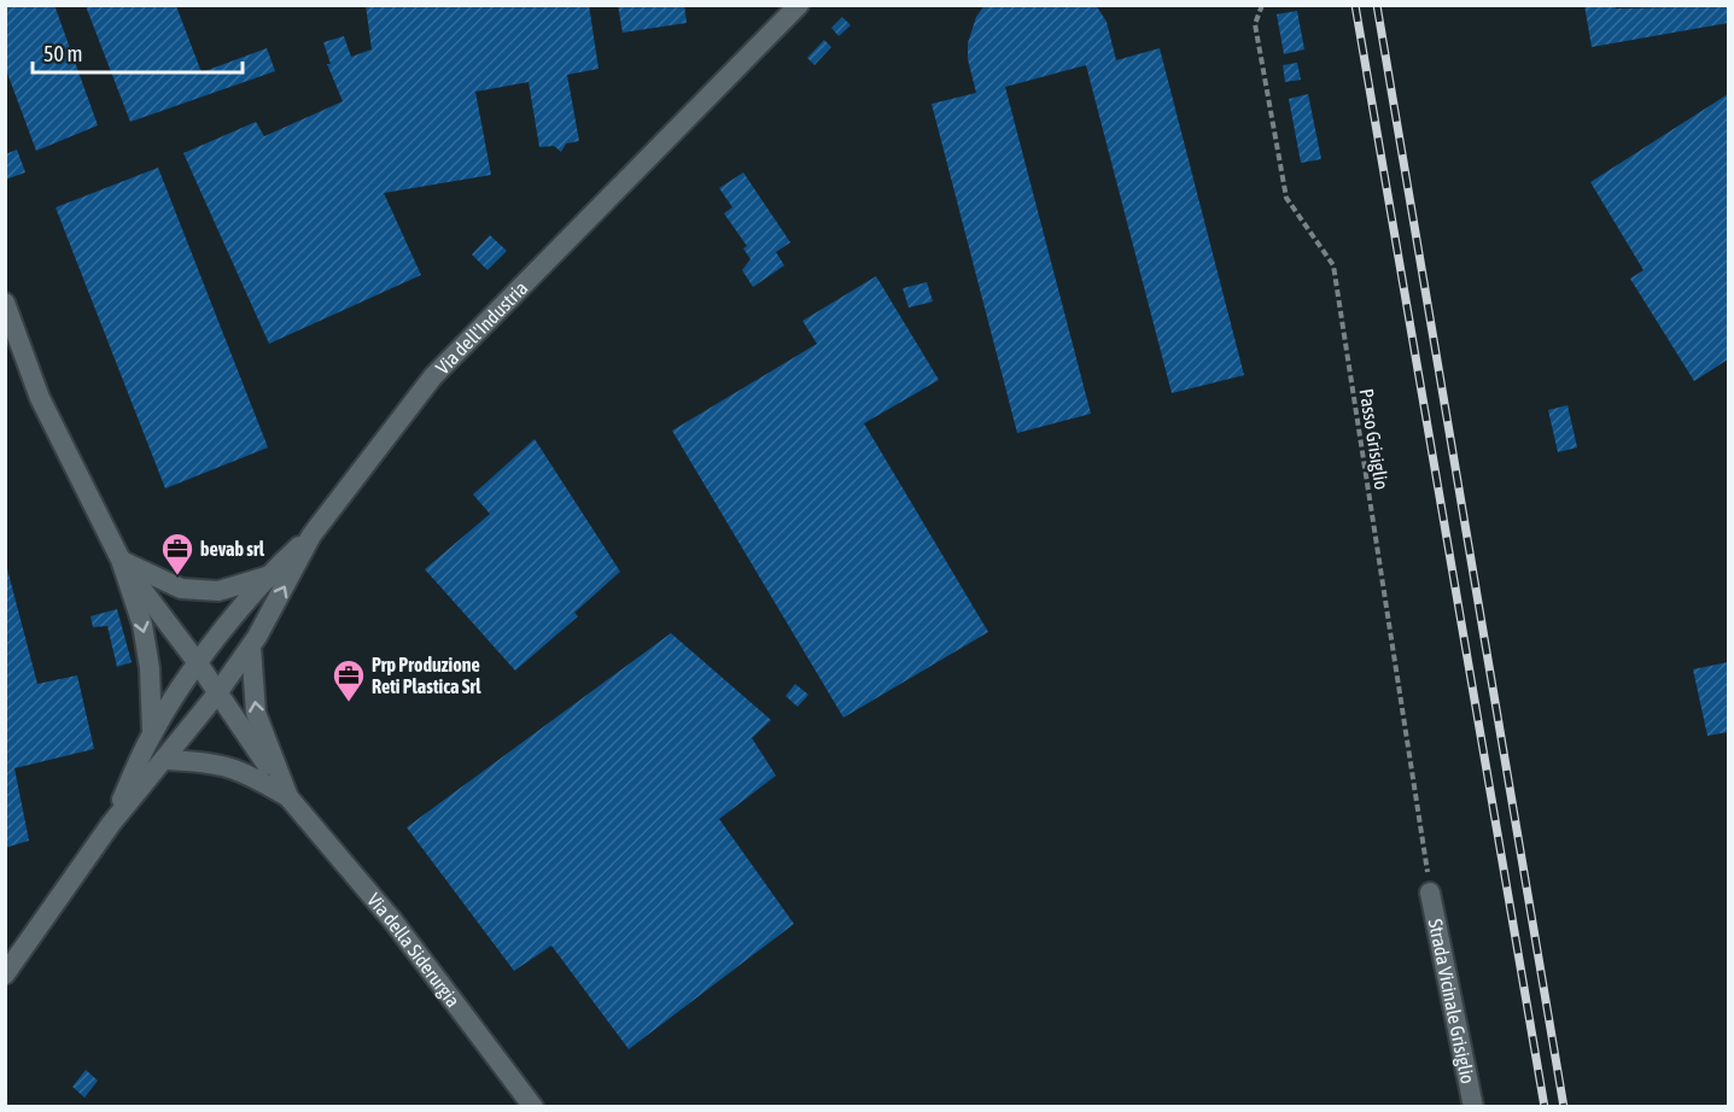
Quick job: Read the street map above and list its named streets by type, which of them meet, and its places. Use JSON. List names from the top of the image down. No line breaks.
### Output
{"streets":{"street":["Via dell'Industria","Via della Siderurgia","Strada Vicinale Grisiglio"],"path":["Passo Grisiglio"]},"crossings":[["Via dell'Industria","Via della Siderurgia"],["Passo Grisiglio","Strada Vicinale Grisiglio"]],"places":{"office":["bevab srl","Prp Produzione Reti Plastica Srl"]},"scale_bar":"50 m"}
